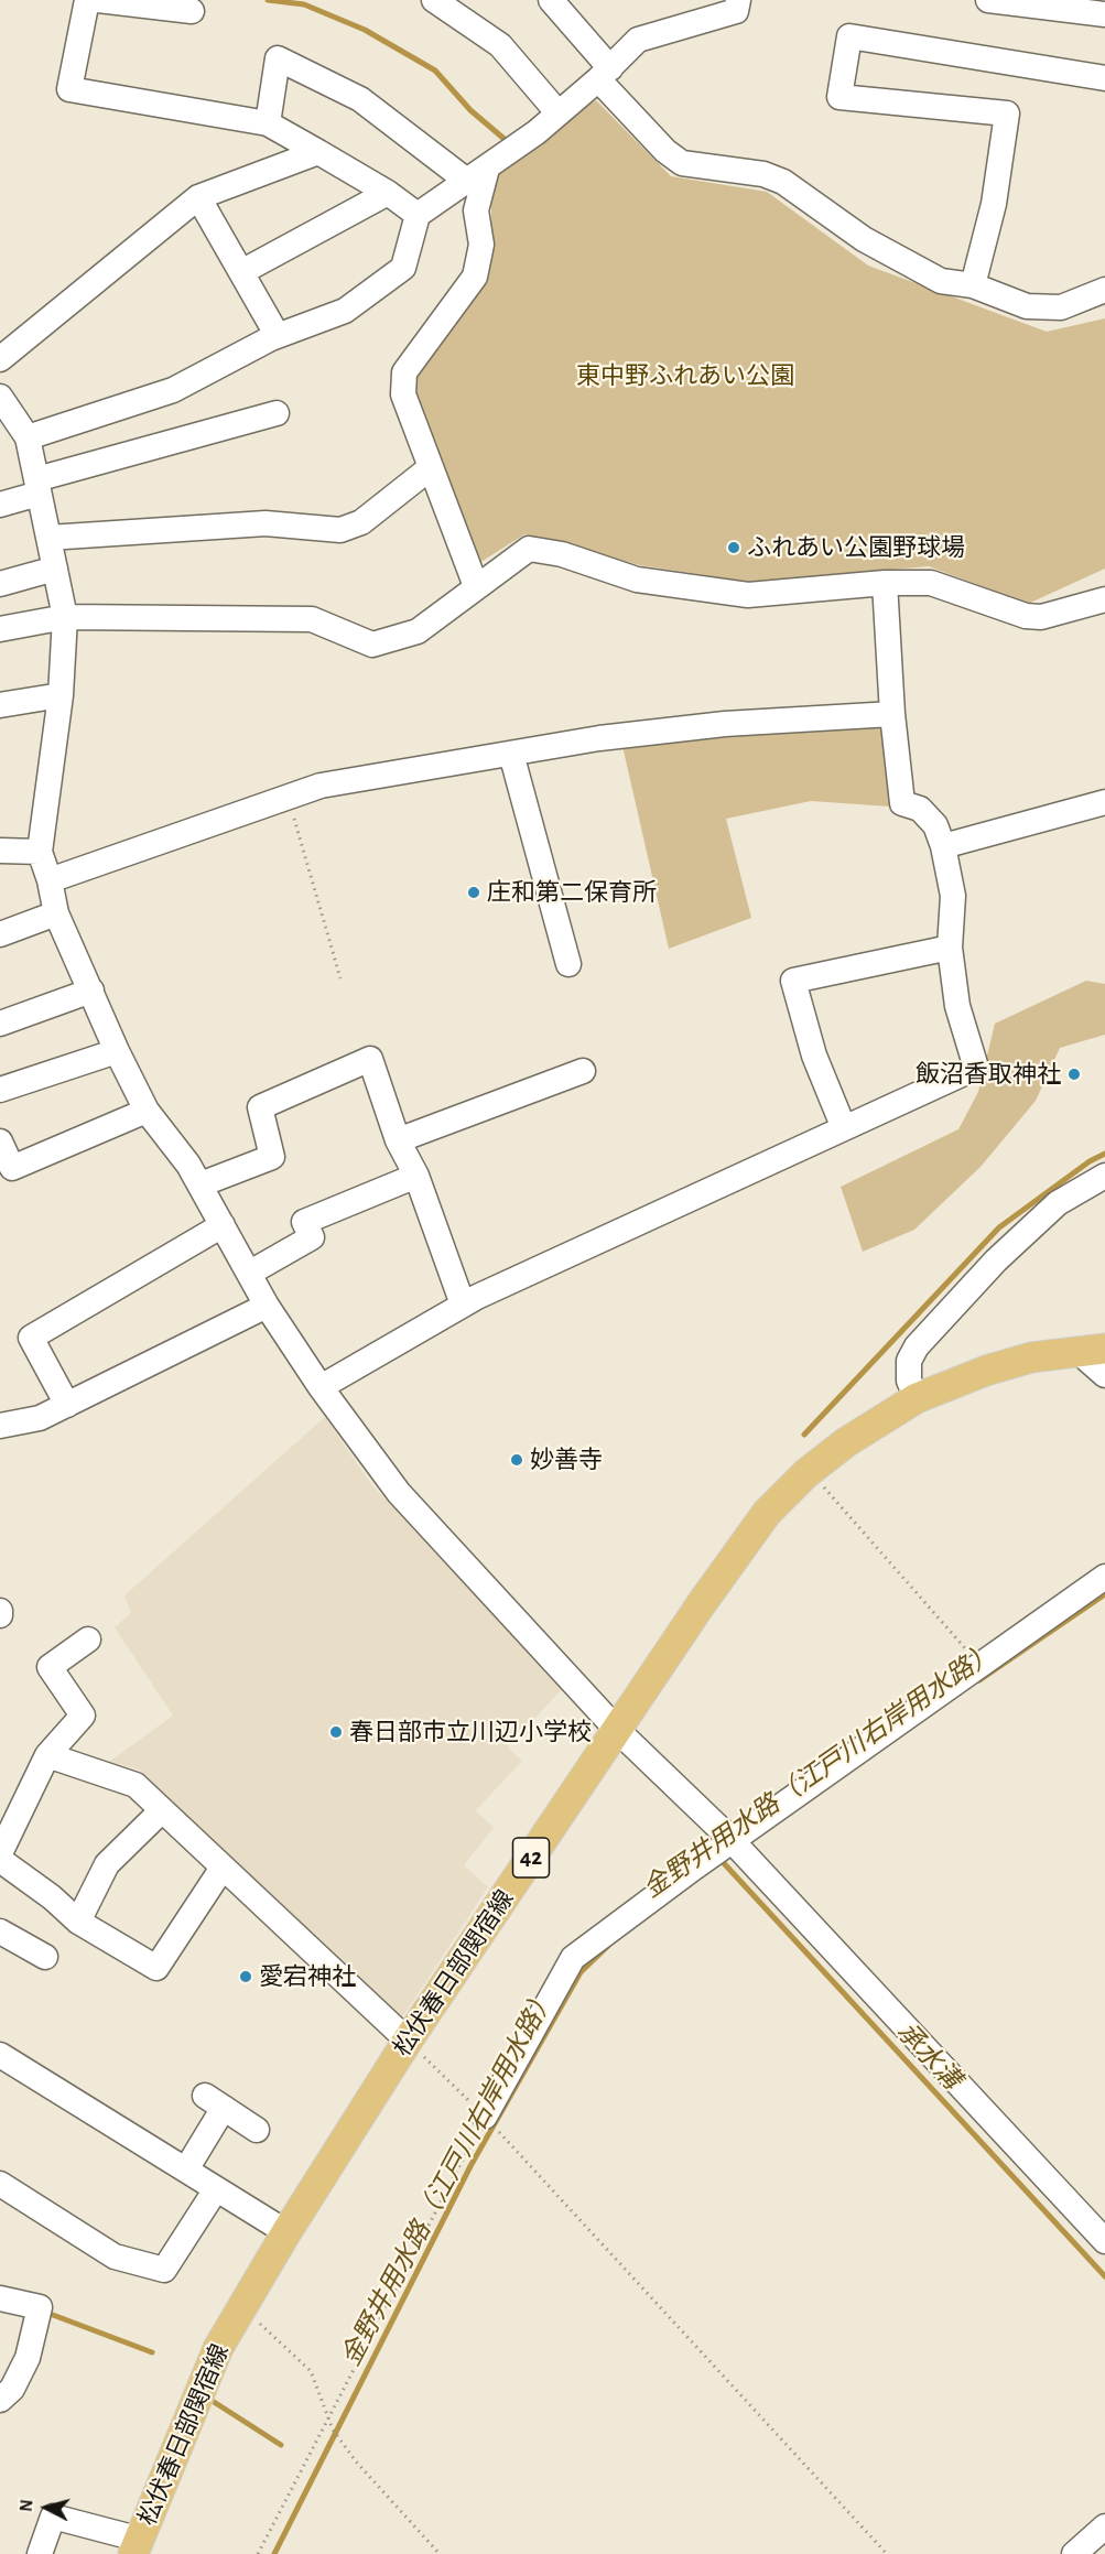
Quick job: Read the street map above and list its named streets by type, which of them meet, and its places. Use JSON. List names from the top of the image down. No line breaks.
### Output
{"streets":{"main road":["42","松伏春日部関宿線"]},"water":["金野井用水路（江戸川右岸用水路）","承水溝"],"parks":["東中野ふれあい公園"],"places":["ふれあい公園野球場","庄和第二保育所","飯沼香取神社","妙善寺","春日部市立川辺小学校","愛宕神社"],"north":"left"}
